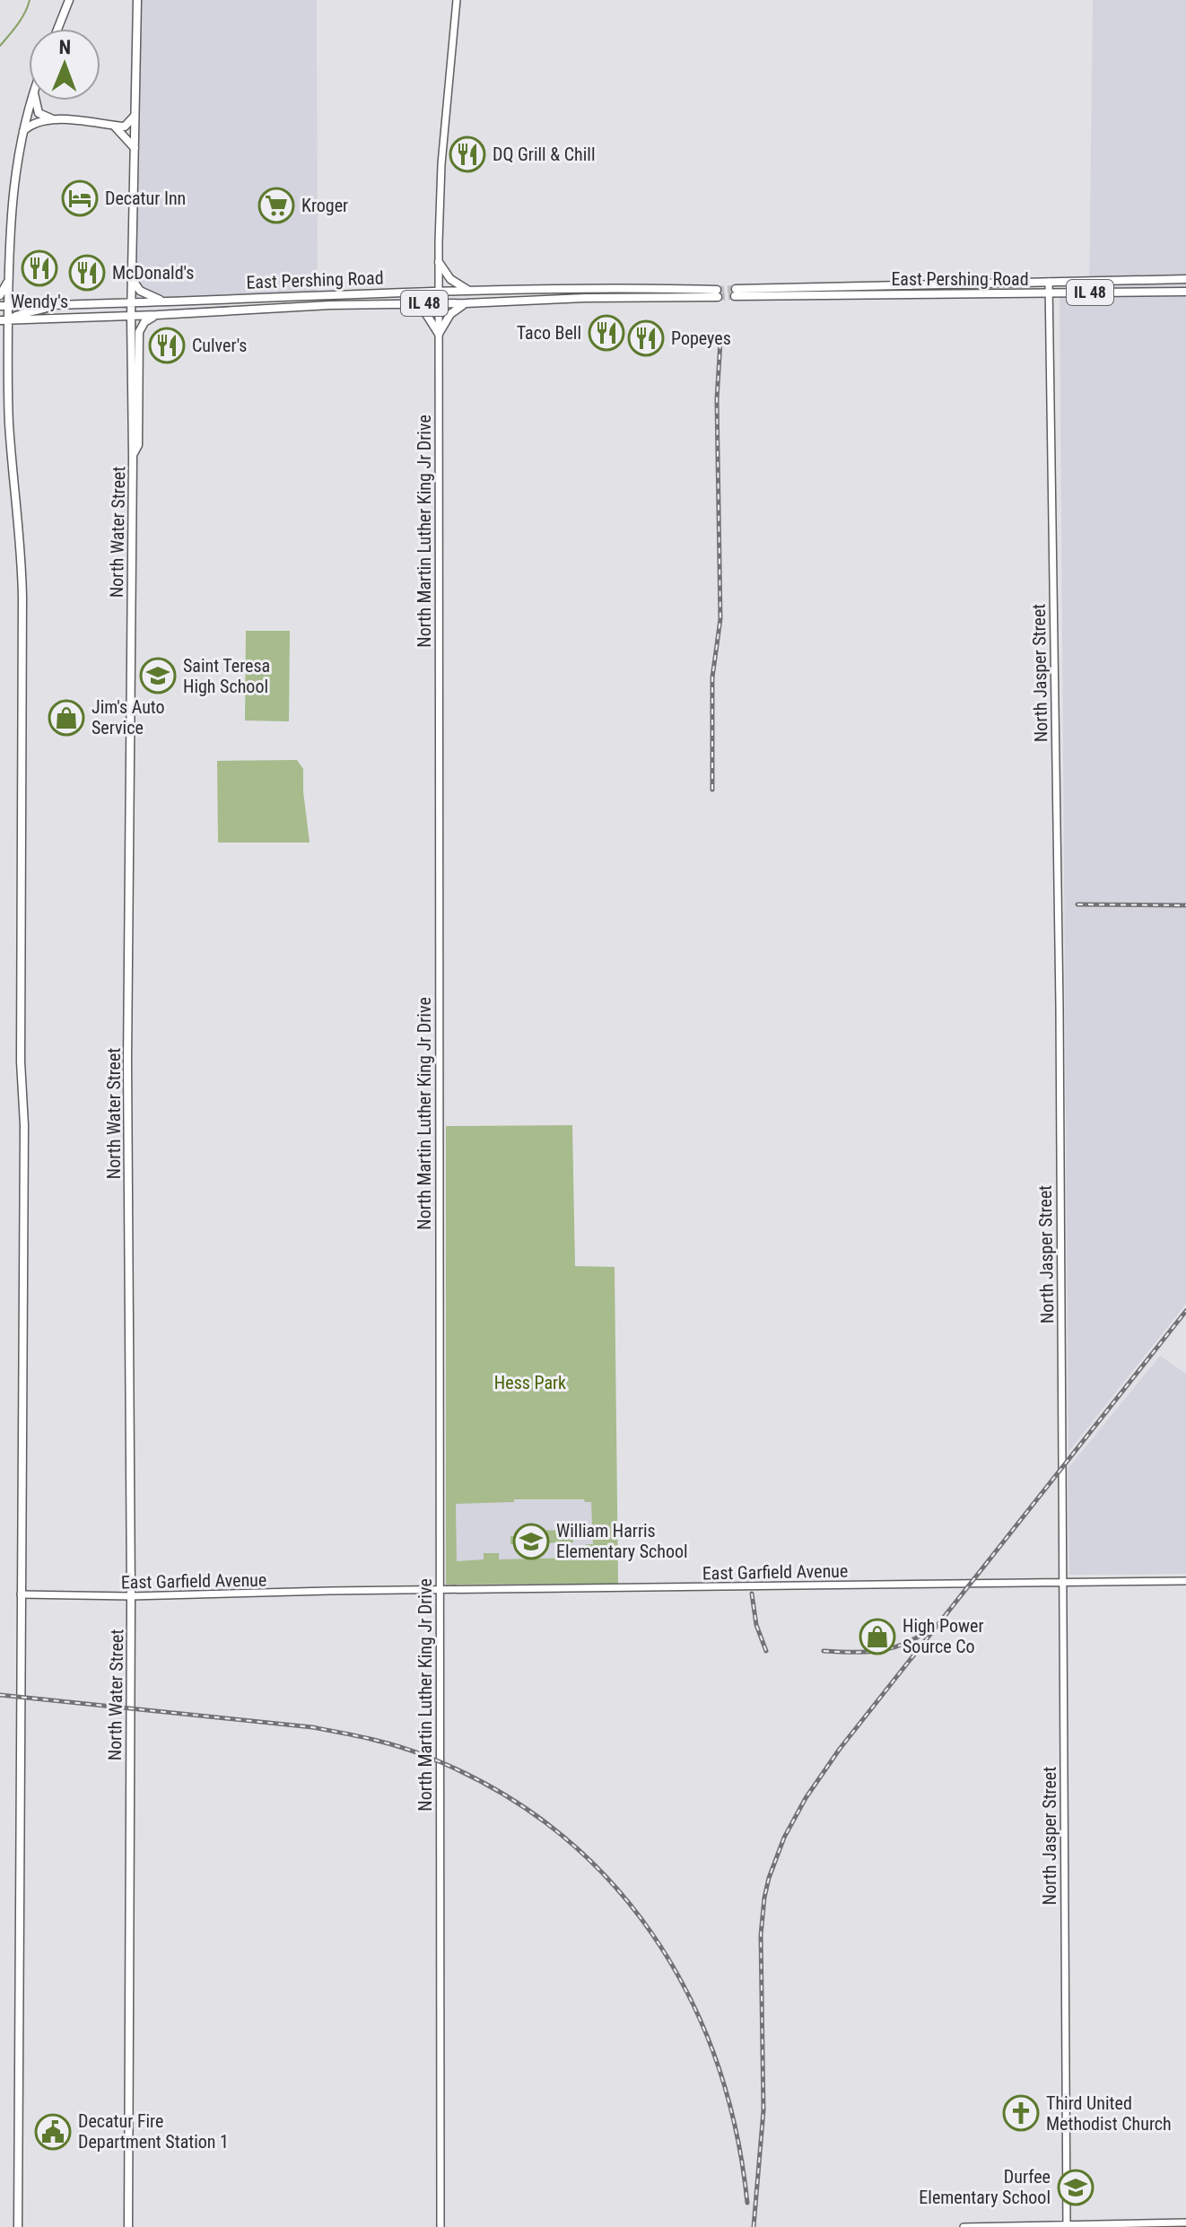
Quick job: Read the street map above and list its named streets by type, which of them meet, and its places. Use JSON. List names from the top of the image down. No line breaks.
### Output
{"streets":{"main road":["East Pershing Road","IL 48","North Water Street"],"street":["North Martin Luther King Jr Drive","North Jasper Street","East Garfield Avenue"]},"crossings":[["East Pershing Road","IL 48"],["East Pershing Road","North Martin Luther King Jr Drive"],["East Pershing Road","North Water Street"],["East Pershing Road","North Jasper Street"],["IL 48","North Martin Luther King Jr Drive"],["IL 48","North Water Street"],["North Martin Luther King Jr Drive","East Garfield Avenue"],["North Water Street","East Garfield Avenue"],["North Jasper Street","East Garfield Avenue"]],"parks":["Hess Park"],"places":{"restaurant":["DQ Grill & Chill","Wendy's","McDonald's","Taco Bell","Popeyes","Culver's"],"hotel":["Decatur Inn"],"supermarket":["Kroger"],"school or university":["Saint Teresa High School","William Harris Elementary School","Durfee Elementary School"],"shop":["Jim's Auto Service","High Power Source Co"],"church":["Third United Methodist Church"],"public building":["Decatur Fire Department Station 1"]},"north":"top"}
